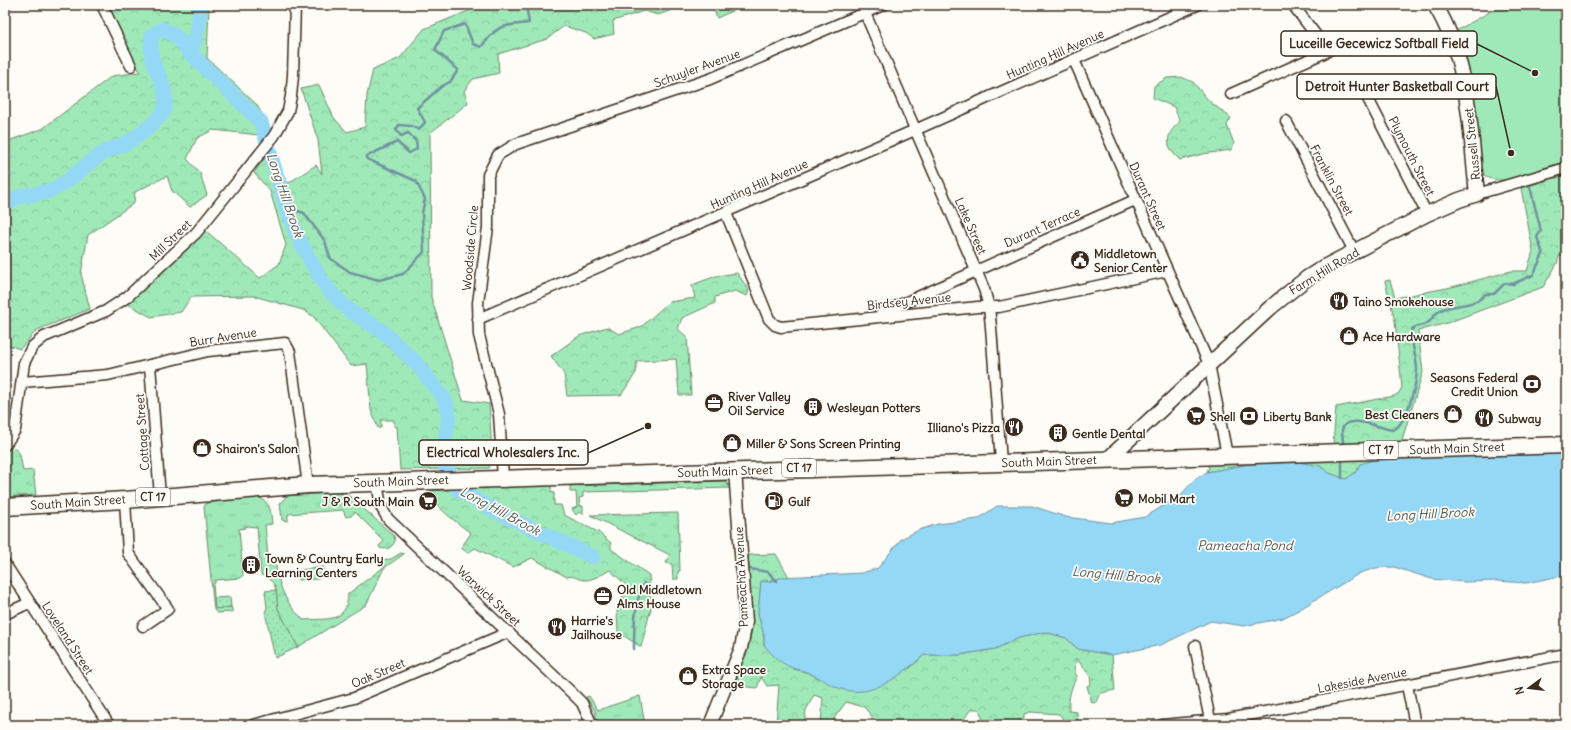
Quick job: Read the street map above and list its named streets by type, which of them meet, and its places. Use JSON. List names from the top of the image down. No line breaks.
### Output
{"streets":{"main road":["Russell Street","Farm Hill Road","South Main Street","CT 17"],"street":["Hunting Hill Avenue","Schuyler Avenue","Plymouth Street","Franklin Street","Durant Street","Lake Street","Durant Terrace","Mill Street","Woodside Circle","Birdsey Avenue","Burr Avenue","Cottage Street","Pameacha Avenue","Warwick Street","Loveland Street","Oak Street","Lakeside Avenue"]},"crossings":[["Hunting Hill Avenue","Durant Street"],["Hunting Hill Avenue","Lake Street"],["Hunting Hill Avenue","Woodside Circle"],["Hunting Hill Avenue","Birdsey Avenue"],["Schuyler Avenue","Lake Street"],["Schuyler Avenue","Woodside Circle"],["Russell Street","Farm Hill Road"],["Plymouth Street","Farm Hill Road"],["Franklin Street","Farm Hill Road"],["Durant Street","Durant Terrace"],["Durant Street","Farm Hill Road"],["Durant Street","Birdsey Avenue"],["Durant Street","South Main Street"],["Lake Street","Durant Terrace"],["Lake Street","Birdsey Avenue"],["Lake Street","South Main Street"],["Durant Terrace","Birdsey Avenue"],["Mill Street","Burr Avenue"],["Farm Hill Road","South Main Street"],["Burr Avenue","Cottage Street"],["Burr Avenue","South Main Street"],["Cottage Street","South Main Street"],["South Main Street","Pameacha Avenue"],["South Main Street","Warwick Street"],["Warwick Street","Oak Street"]],"water":["Long Hill Brook","Pameacha Pond"],"places":{"other":["Luceille Gecewicz Softball Field","Detroit Hunter Basketball Court","Electrical Wholesalers Inc."],"public building":["Middletown Senior Center"],"restaurant":["Taino Smokehouse","Subway","Illiano's Pizza","Harrie's Jailhouse"],"shop":["Ace Hardware","Best Cleaners","Miller & Sons Screen Printing","Shairon's Salon","Extra Space Storage"],"bank":["Seasons Federal Credit Union","Liberty Bank"],"office":["River Valley Oil Service","Old Middletown Alms House"],"building":["Wesleyan Potters","Gentle Dental","Town & Country Early Learning Centers"],"supermarket":["Shell","Mobil Mart","J & R South Main"],"fuel station":["Gulf"]},"north":"left"}
